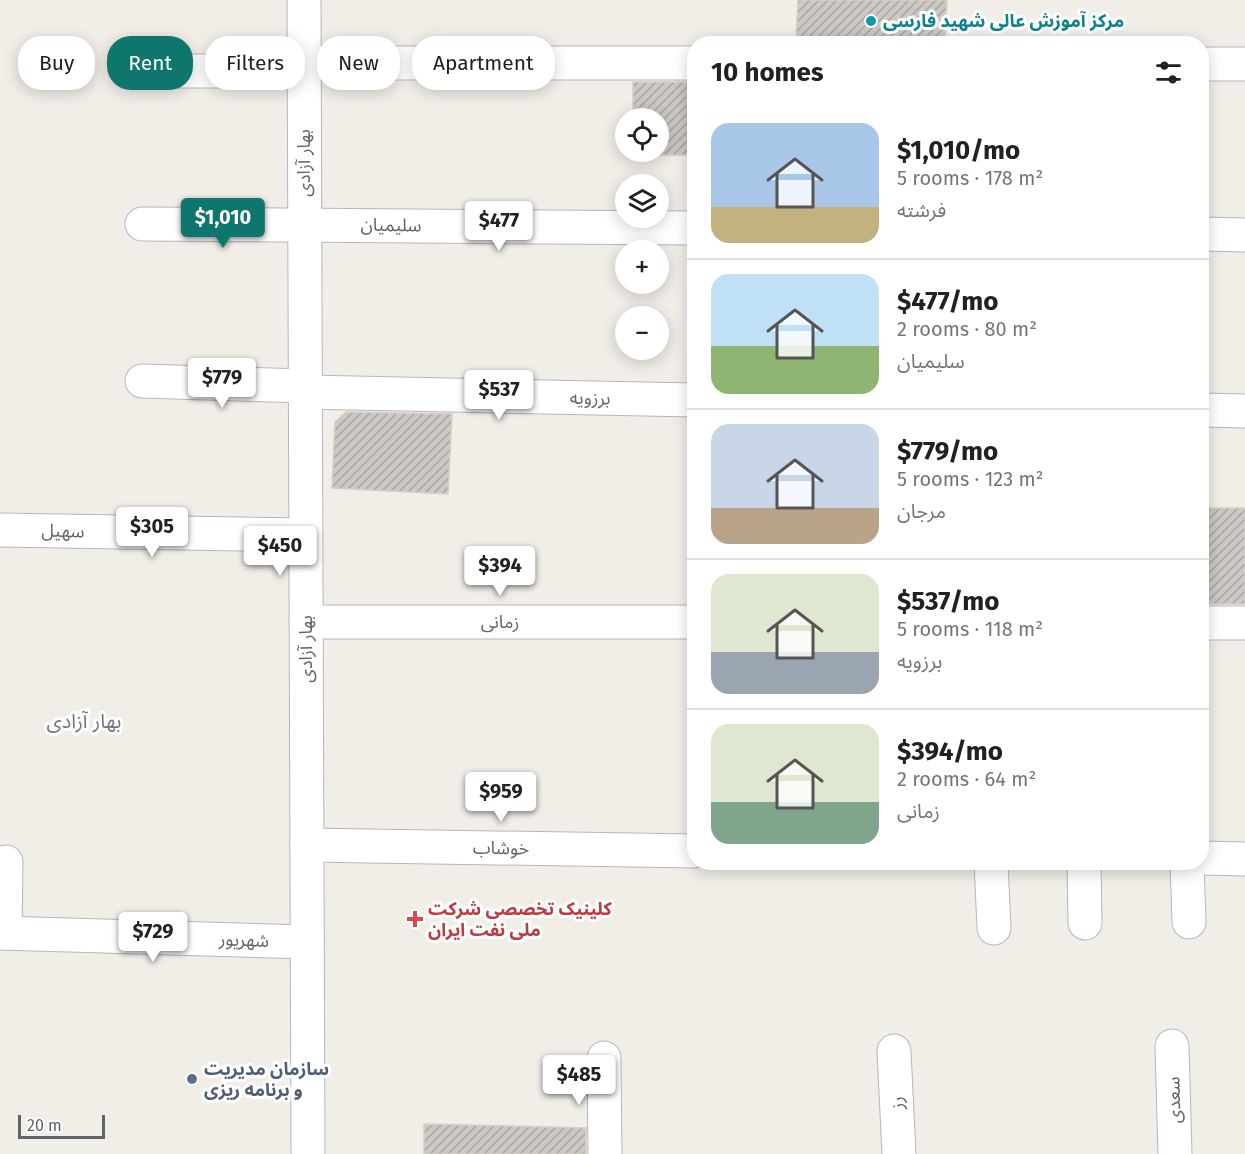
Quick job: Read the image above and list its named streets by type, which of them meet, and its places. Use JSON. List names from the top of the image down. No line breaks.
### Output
{"streets":{"street":["بهار آزادی","سلیمیان","برزویه","سهیل","زمانی","خوشاب","شهریور","سعدی","رز"]},"crossings":[["بهار آزادی","سلیمیان"],["بهار آزادی","برزویه"],["بهار آزادی","سهیل"],["بهار آزادی","زمانی"],["بهار آزادی","خوشاب"],["بهار آزادی","شهریور"]],"districts":["بهار آزادی"],"places":{"other":["مرکز آموزش عالی شهید فارسی","سازمان مدیریت و برنامه ریزی"],"health":["کلینیک تخصصی شرکت ملی نفت ایران"]},"scale_bar":"20 m","page":{"chip":["Buy","Rent","Filters","New","Apartment"],"heading":"10 homes","map_buttons":["+","−"],"list":[{"name":"$1,010/mo","note":"5 rooms · 178 m² · فرشته"},{"name":"$477/mo","note":"2 rooms · 80 m² · سلیمیان"},{"name":"$779/mo","note":"5 rooms · 123 m² · مرجان"},{"name":"$537/mo","note":"5 rooms · 118 m² · برزویه"},{"name":"$394/mo","note":"2 rooms · 64 m² · زمانی"}],"price":["$1,010","$477","$779","$537","$305","$450","$394","$959","$729","$485"],"scale":"20 m"}}
